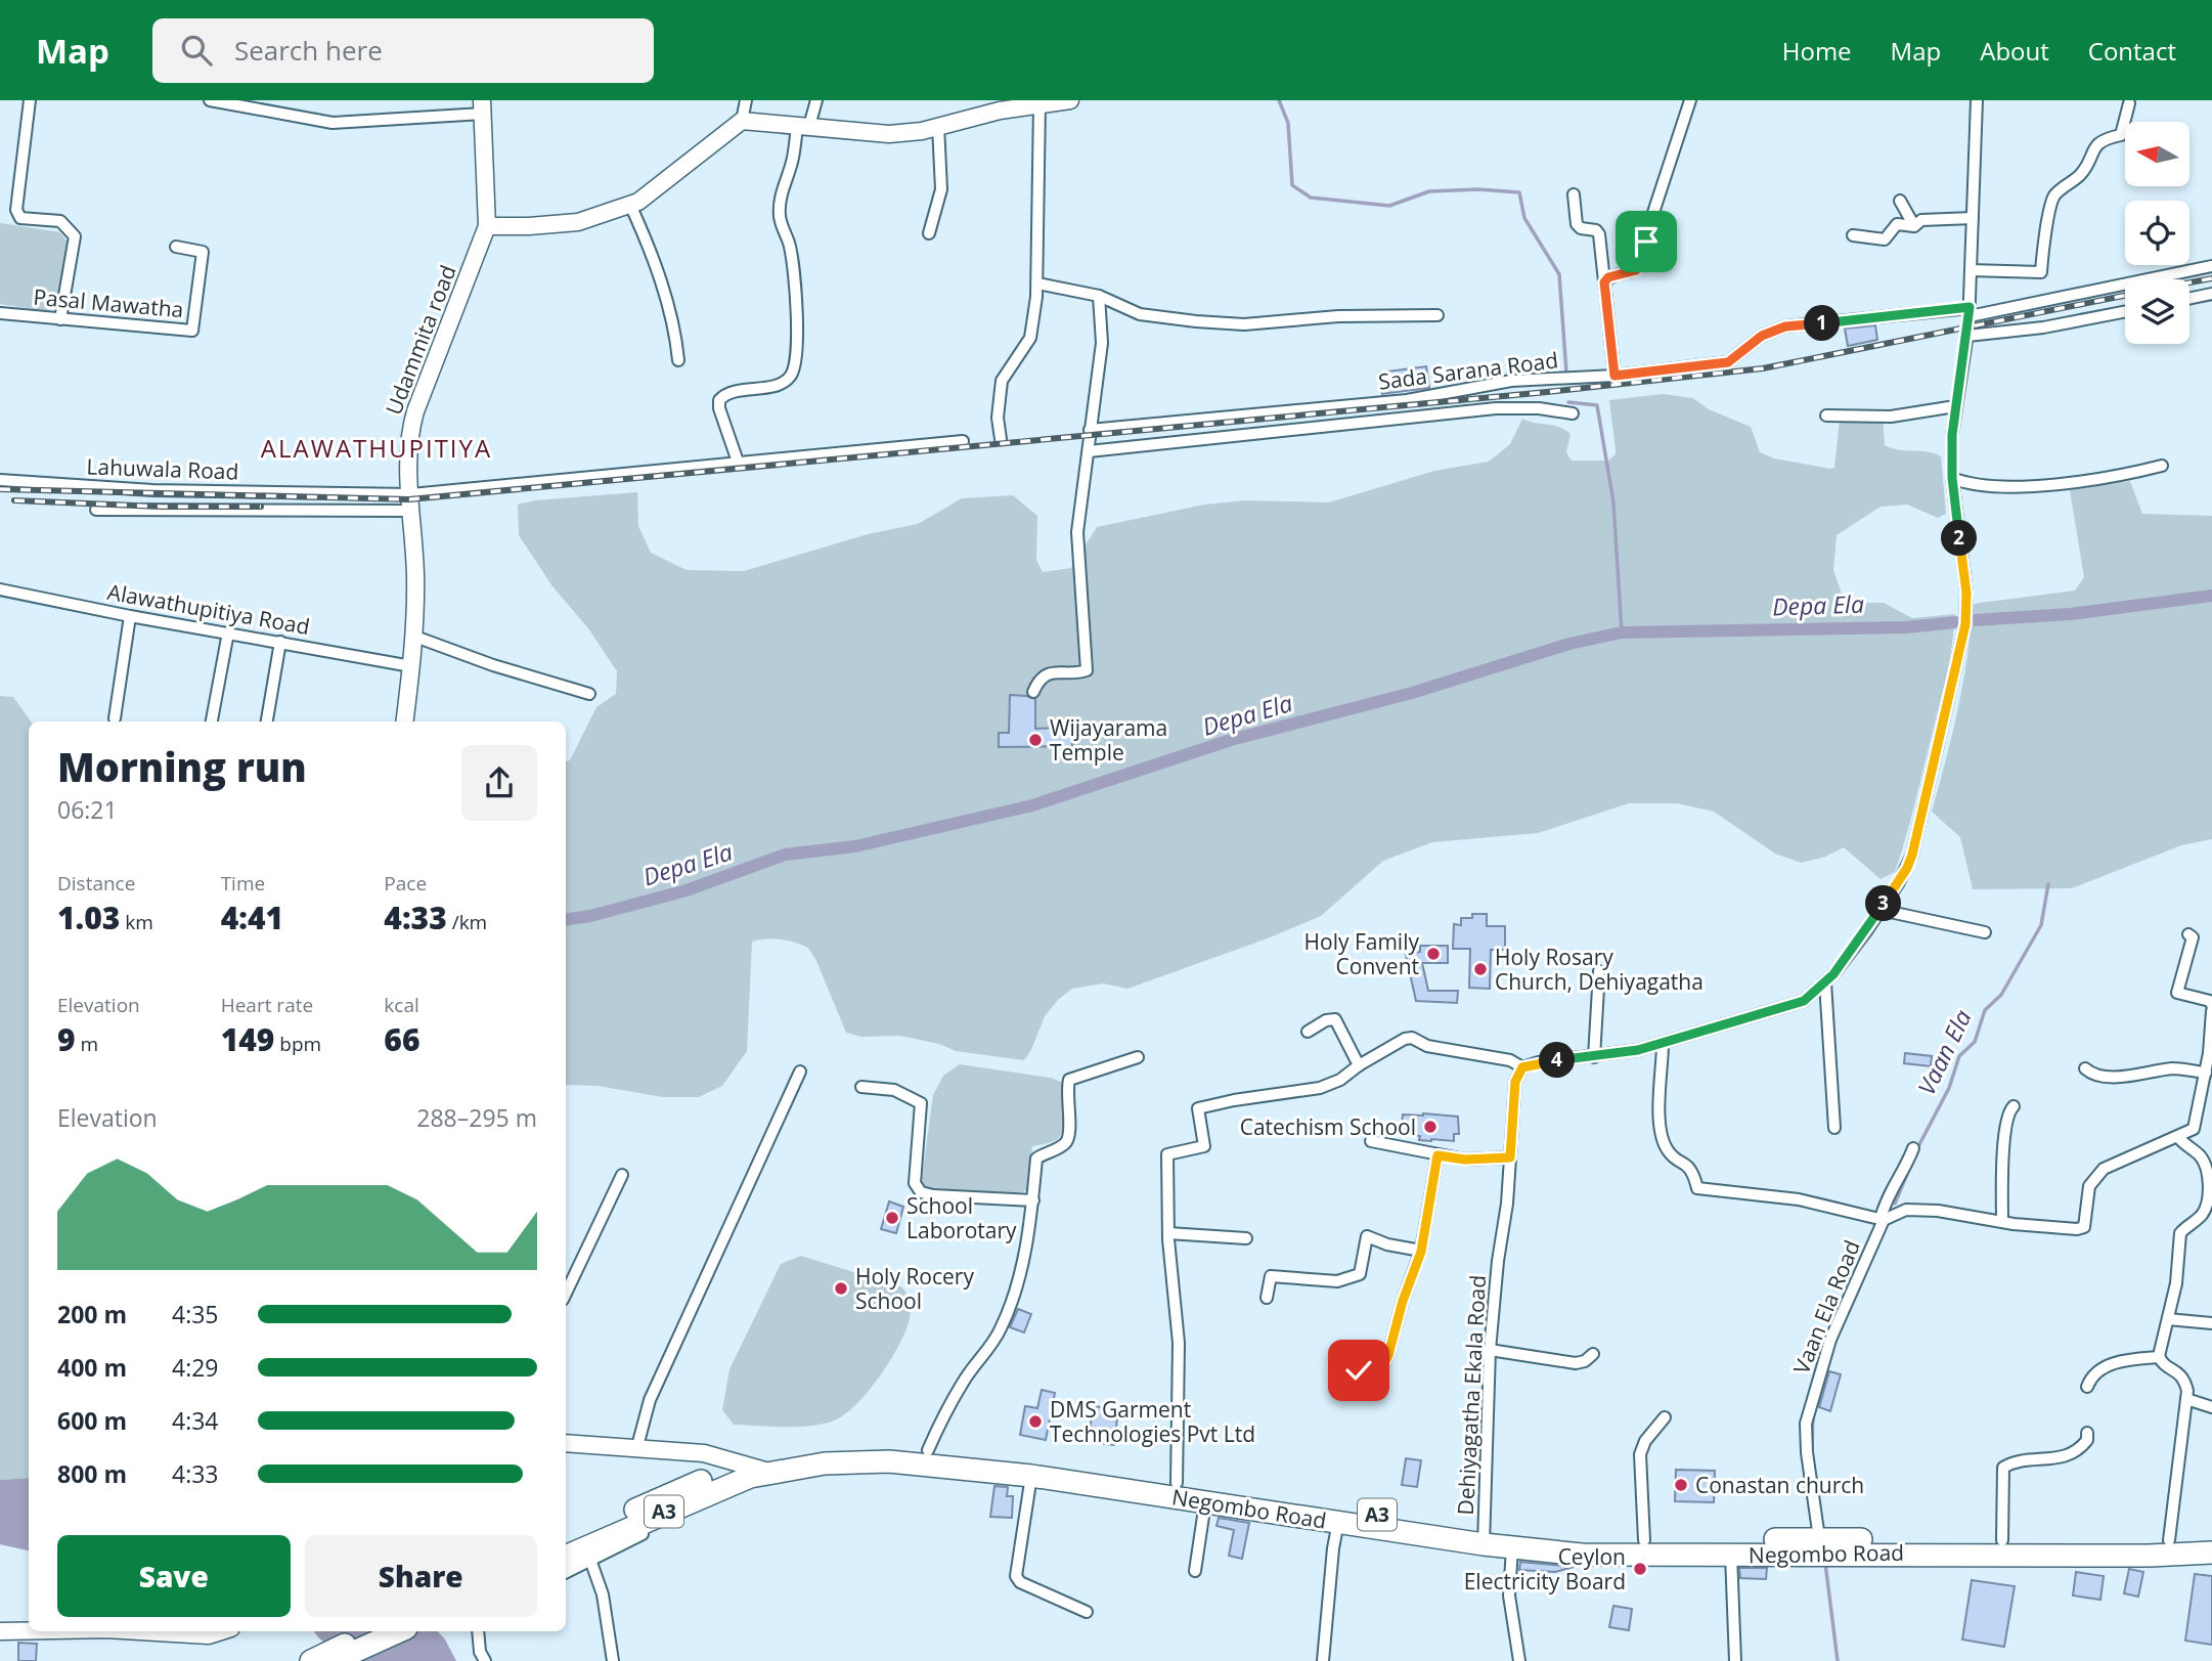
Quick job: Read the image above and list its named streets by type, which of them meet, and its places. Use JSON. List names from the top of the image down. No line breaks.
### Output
{"streets":{"highway":["Negombo Road","A3"],"street":["Pasal Mawatha","Udammita road","Sada Sarana Road","Lahuwala Road","Alawathupitiya Road","Vaan Ela Road","Dehiyagatha Ekala Road"]},"crossings":[["Udammita road","Lahuwala Road"],["Udammita road","Alawathupitiya Road"],["Vaan Ela Road","Negombo Road"],["Dehiyagatha Ekala Road","Negombo Road"]],"districts":["ALAWATHUPITIYA"],"water":["Depa Ela","Vaan Ela"],"places":["Wijayarama Temple","Holy Family Convent","Holy Rosary Church, Dehiyagatha","Catechism School","School Laborotary","Holy Rocery School","DMS Garment Technologies Pvt Ltd","Conastan church","Ceylon Electricity Board"],"north":"left","page":{"header":"Map","search":"Search here","nav":["Home","Map","About","Contact"],"pins":["1","2","3","4"],"heading":["Morning run","06:21"],"stats":[["Distance","1.03 km"],["Time","4:41"],["Pace","4:33 /km"],["Elevation","9 m"],["Heart rate","149 bpm"],["kcal","66"]],"chart":["Elevation","288–295 m"],"list":[{"name":"200 m","note":"4:35"},{"name":"400 m","note":"4:29"},{"name":"600 m","note":"4:34"},{"name":"800 m","note":"4:33"}],"buttons":["Save","Share"]}}
